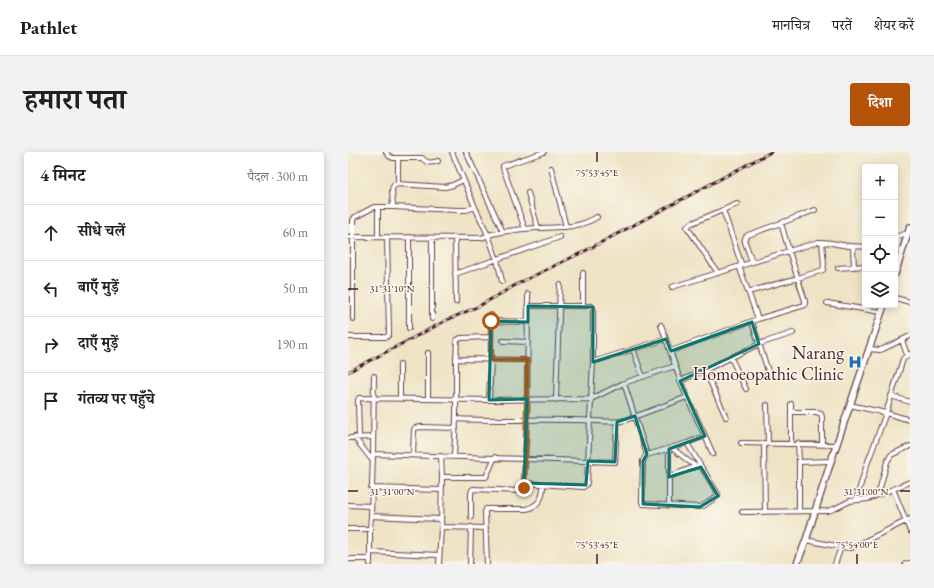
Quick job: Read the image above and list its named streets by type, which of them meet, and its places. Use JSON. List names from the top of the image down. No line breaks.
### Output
{"places":{"hospital":["Narang Homoeopathic Clinic"]},"page":{"header":"Pathlet","nav":["मानचित्र","परतें","शेयर करें"],"title":"हमारा पता","buttons":"दिशा","heading":["4 मिनट","पैदल · 300 m"],"map_buttons":["+","−"],"list":[["सीधे चलें","60 m"],["बाएँ मुड़ें","50 m"],["दाएँ मुड़ें","190 m"],"गंतव्य पर पहुँचे"]},"coordinates":["75°53'45\"E","31°31'10\"N","31°31'00\"N","75°54'00\"E"]}
